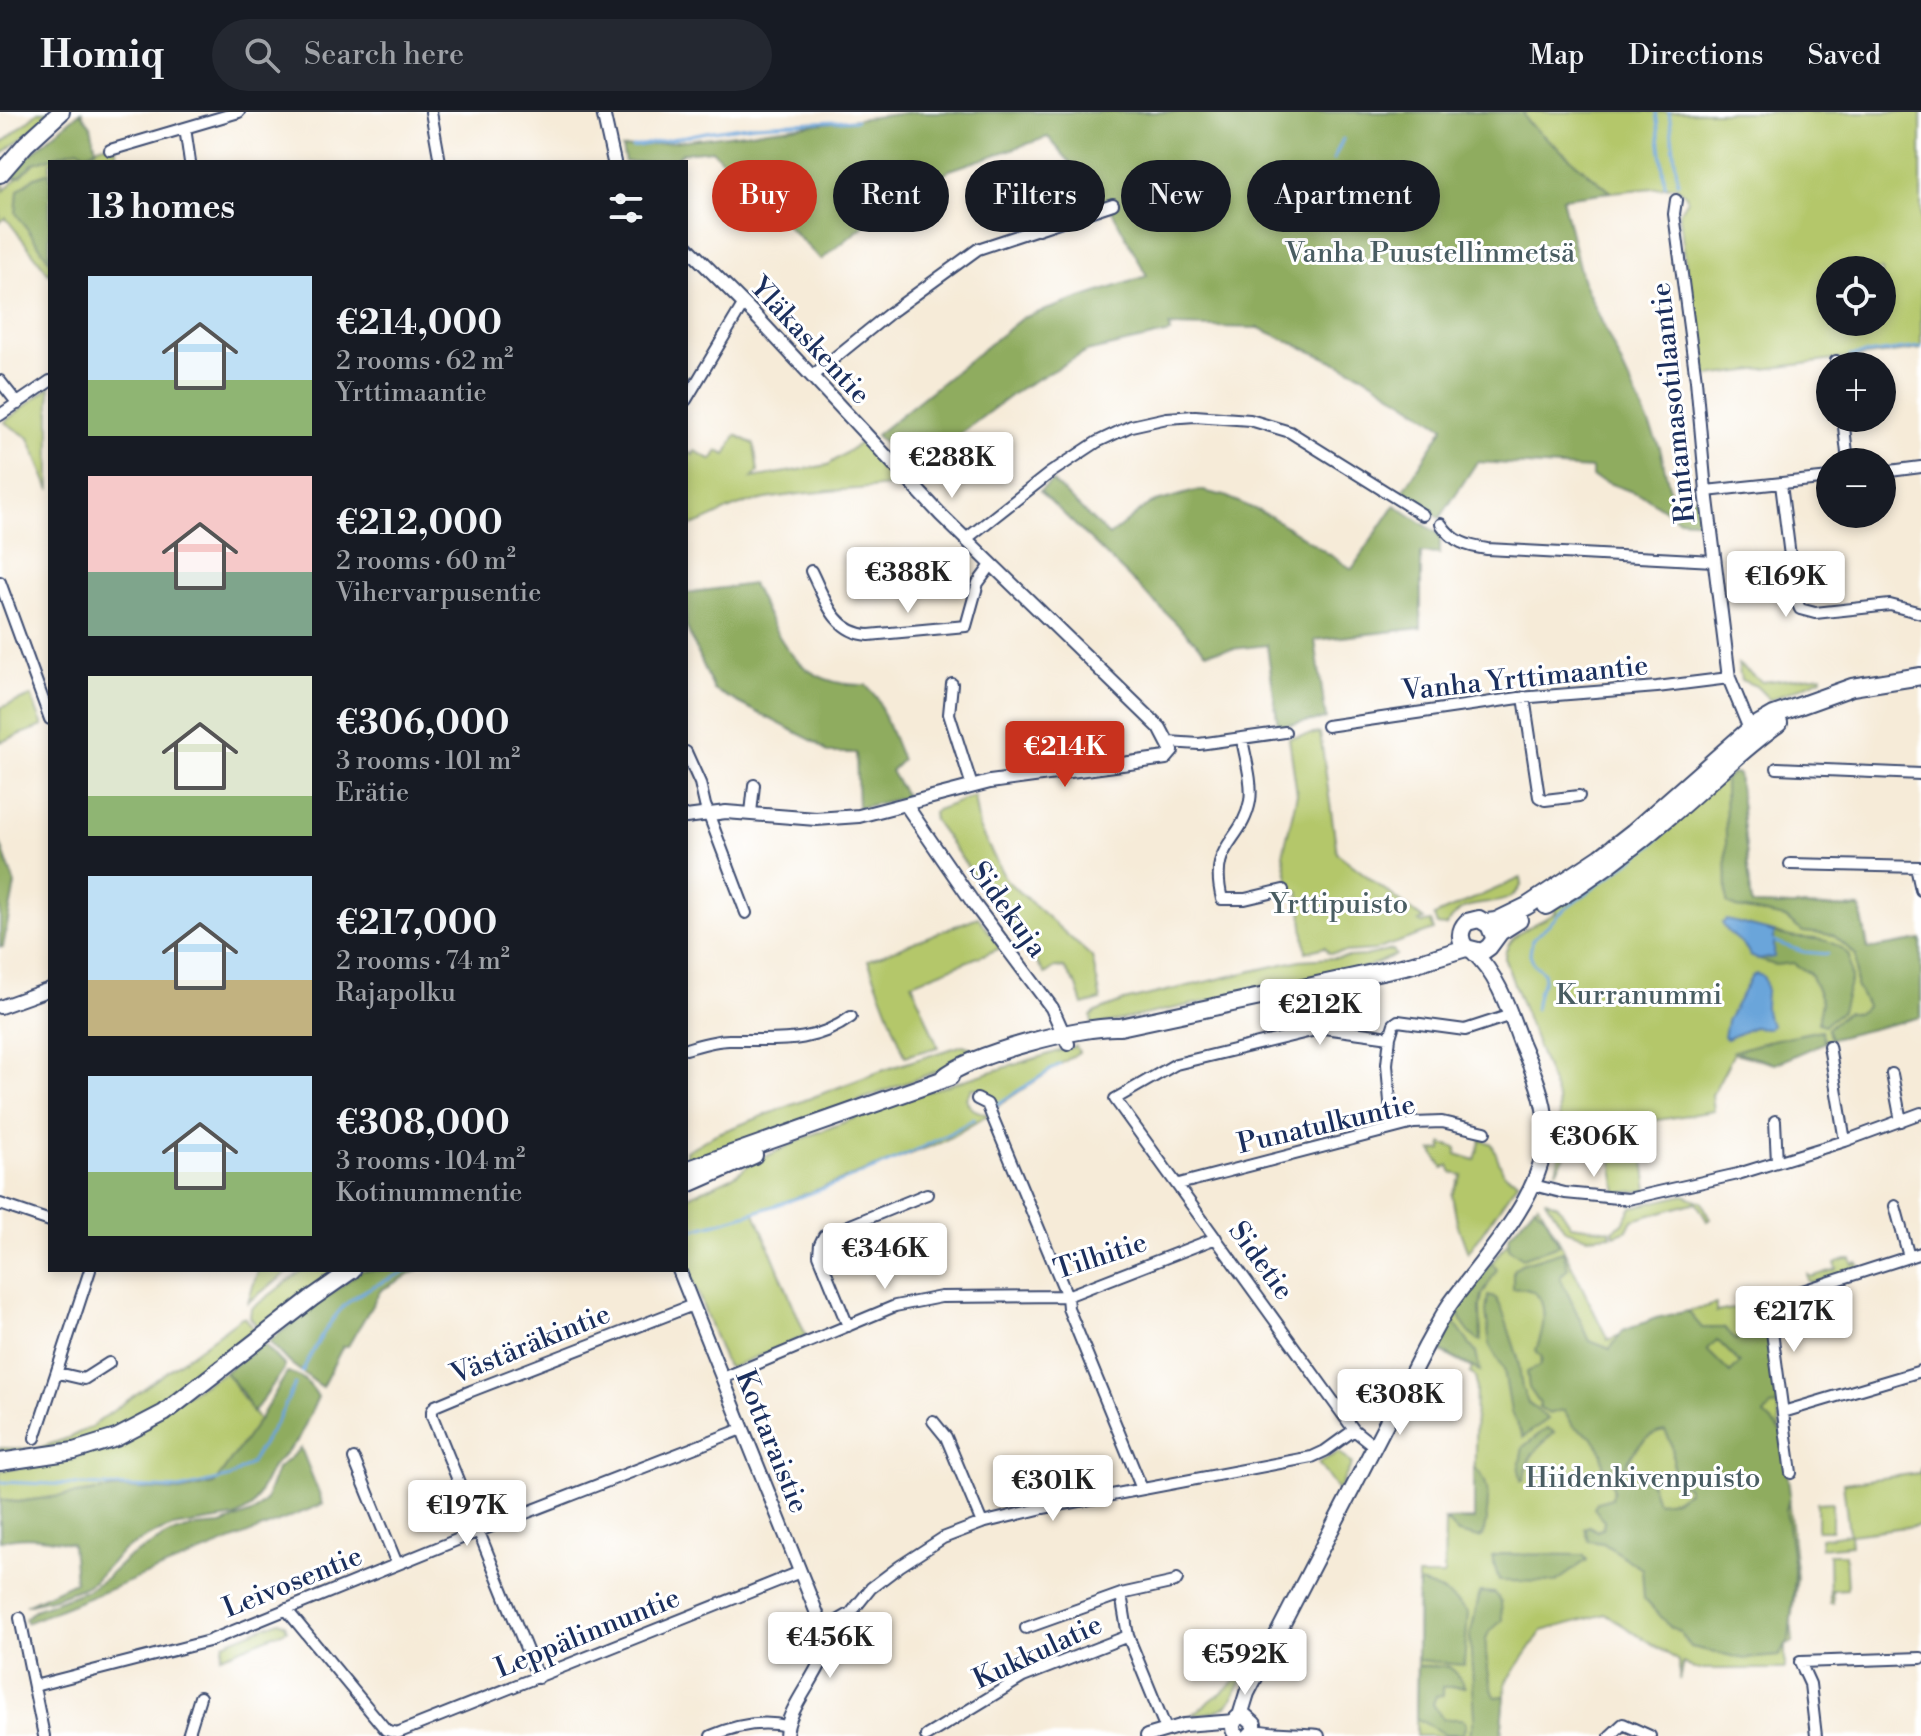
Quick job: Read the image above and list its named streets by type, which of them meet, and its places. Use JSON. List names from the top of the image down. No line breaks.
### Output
{"streets":{"street":["Yläkaskentie","Rintamasotilaantie","Vanha Yrttimaantie","Sidekuja","Punatulkuntie","Tilhitie","Sidetie","Västäräkintie","Kottaraistie","Leivosentie","Leppälinnuntie","Kukkulatie"]},"crossings":[["Rintamasotilaantie","Vanha Yrttimaantie"],["Punatulkuntie","Sidetie"],["Tilhitie","Sidetie"],["Tilhitie","Kottaraistie"],["Västäräkintie","Kottaraistie"],["Västäräkintie","Leivosentie"],["Kottaraistie","Leivosentie"],["Kottaraistie","Leppälinnuntie"],["Leivosentie","Leppälinnuntie"]],"parks":["Vanha Puustellinmetsä","Yrttipuisto","Kurranummi","Hiidenkivenpuisto"],"page":{"header":"Homiq","search":"Search here","nav":["Map","Directions","Saved"],"chip":["Buy","Rent","Filters","New","Apartment"],"heading":"13 homes","map_buttons":["+","−"],"list":[{"name":"€214,000","note":"2 rooms · 62 m² · Yrttimaantie"},{"name":"€212,000","note":"2 rooms · 60 m² · Vihervarpusentie"},{"name":"€306,000","note":"3 rooms · 101 m² · Erätie"},{"name":"€217,000","note":"2 rooms · 74 m² · Rajapolku"},{"name":"€308,000","note":"3 rooms · 104 m² · Kotinummentie"}],"price":["€288K","€388K","€169K","€214K","€212K","€306K","€346K","€217K","€308K","€301K","€197K","€456K","€592K"]}}
